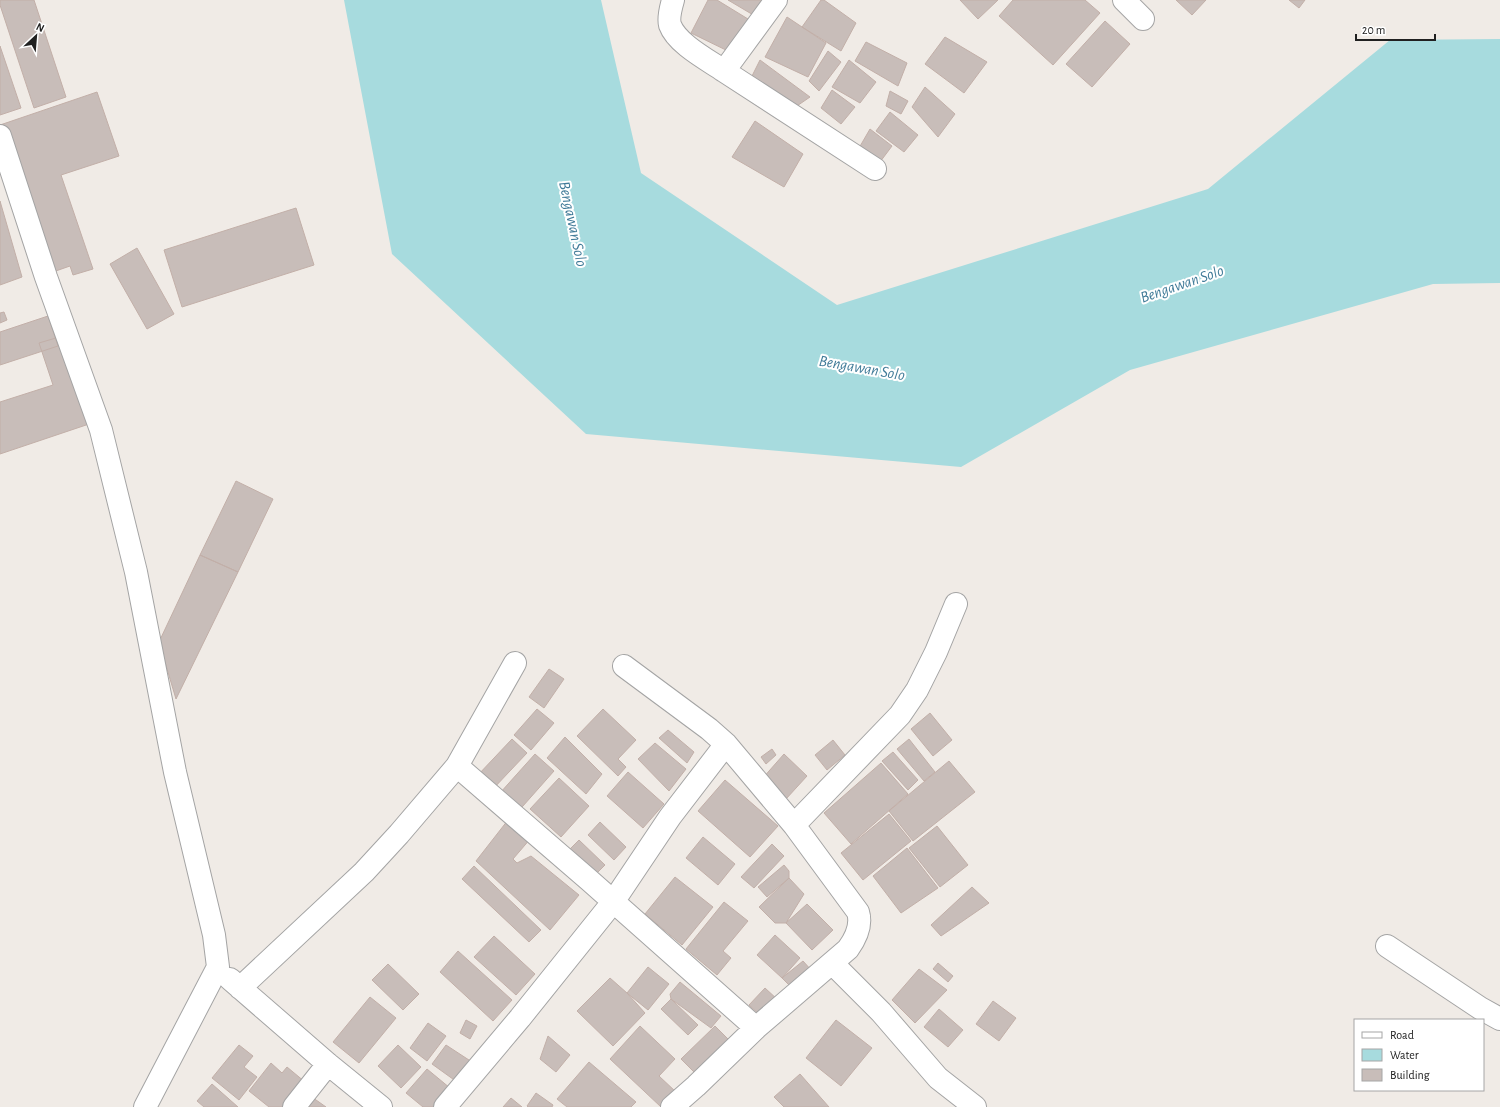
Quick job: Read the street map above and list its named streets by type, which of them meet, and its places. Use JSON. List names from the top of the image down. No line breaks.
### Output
{"water":["Bengawan Solo"],"legend":["Road","Water","Building"],"scale_bar":"20 m","north":"top right"}
